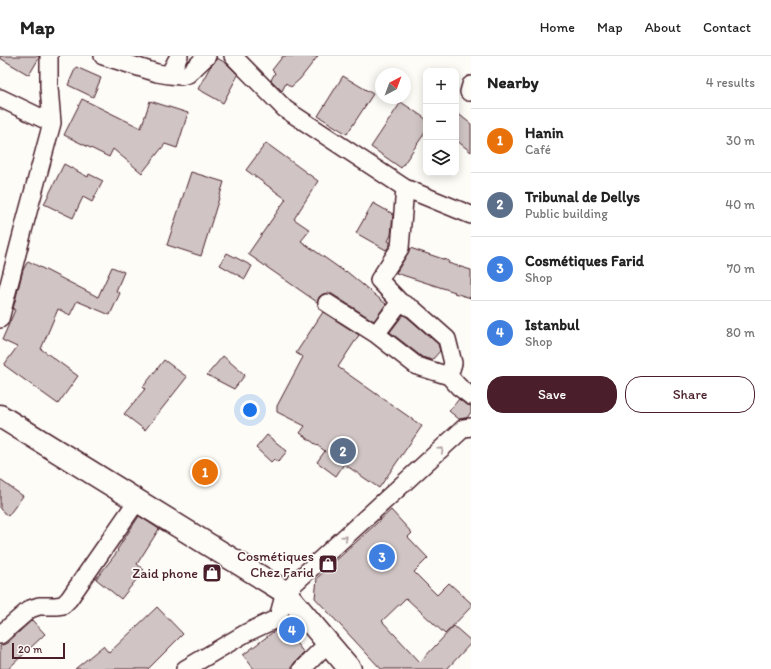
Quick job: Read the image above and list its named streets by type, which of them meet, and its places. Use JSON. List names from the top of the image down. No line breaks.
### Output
{"places":{"shop":["Cosmétiques Chez Farid","Zaid phone"]},"scale_bar":"20 m","north":"top right","page":{"header":"Map","nav":["Home","Map","About","Contact"],"heading":["Nearby","4 results"],"map_buttons":["+","−"],"list":[{"mark":"1","name":"Hanin","note":"Café","value":"30 m"},{"mark":"2","name":"Tribunal de Dellys","note":"Public building","value":"40 m"},{"mark":"3","name":"Cosmétiques Farid","note":"Shop","value":"70 m"},{"mark":"4","name":"Istanbul","note":"Shop","value":"80 m"}],"buttons":["Save","Share"],"pins":["2","1","3","4"],"scale":"20 m"}}
